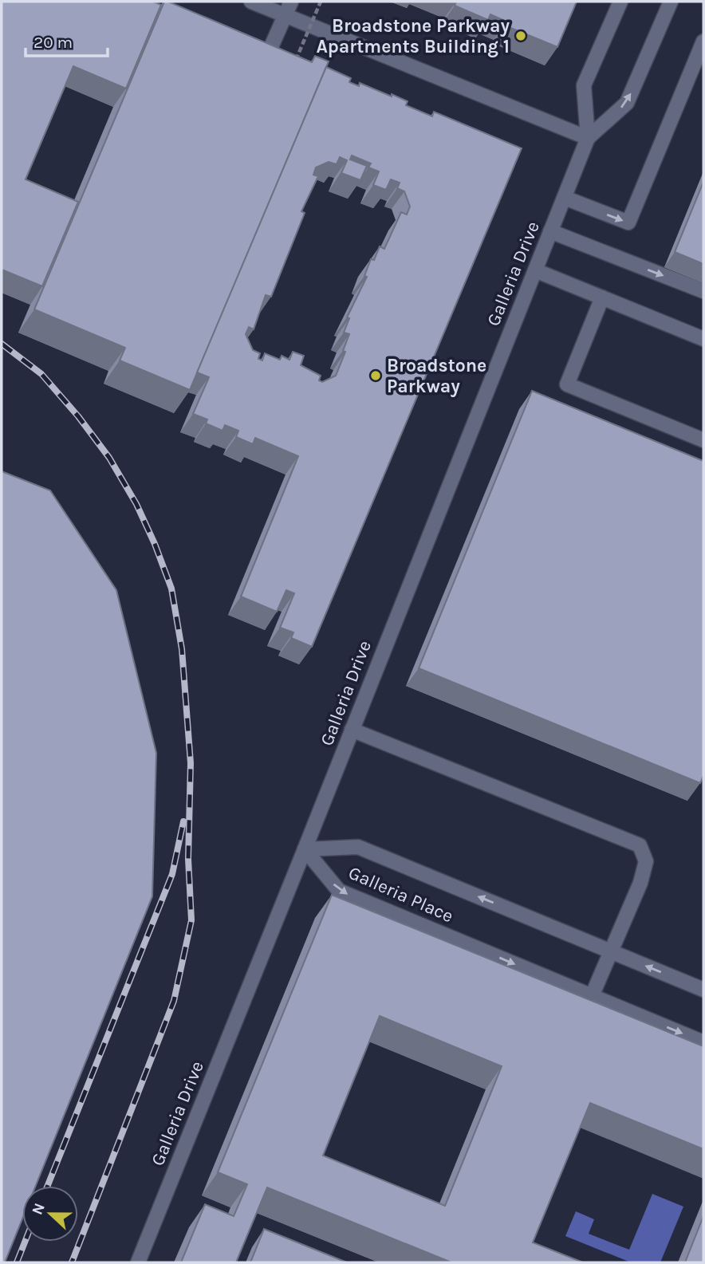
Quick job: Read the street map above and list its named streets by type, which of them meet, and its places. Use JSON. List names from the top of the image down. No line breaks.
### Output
{"streets":{"street":["Galleria Drive","Galleria Place"]},"crossings":[["Galleria Drive","Galleria Place"]],"places":["Broadstone Parkway Apartments Building 1","Broadstone Parkway"],"scale_bar":"20 m","north":"left"}
